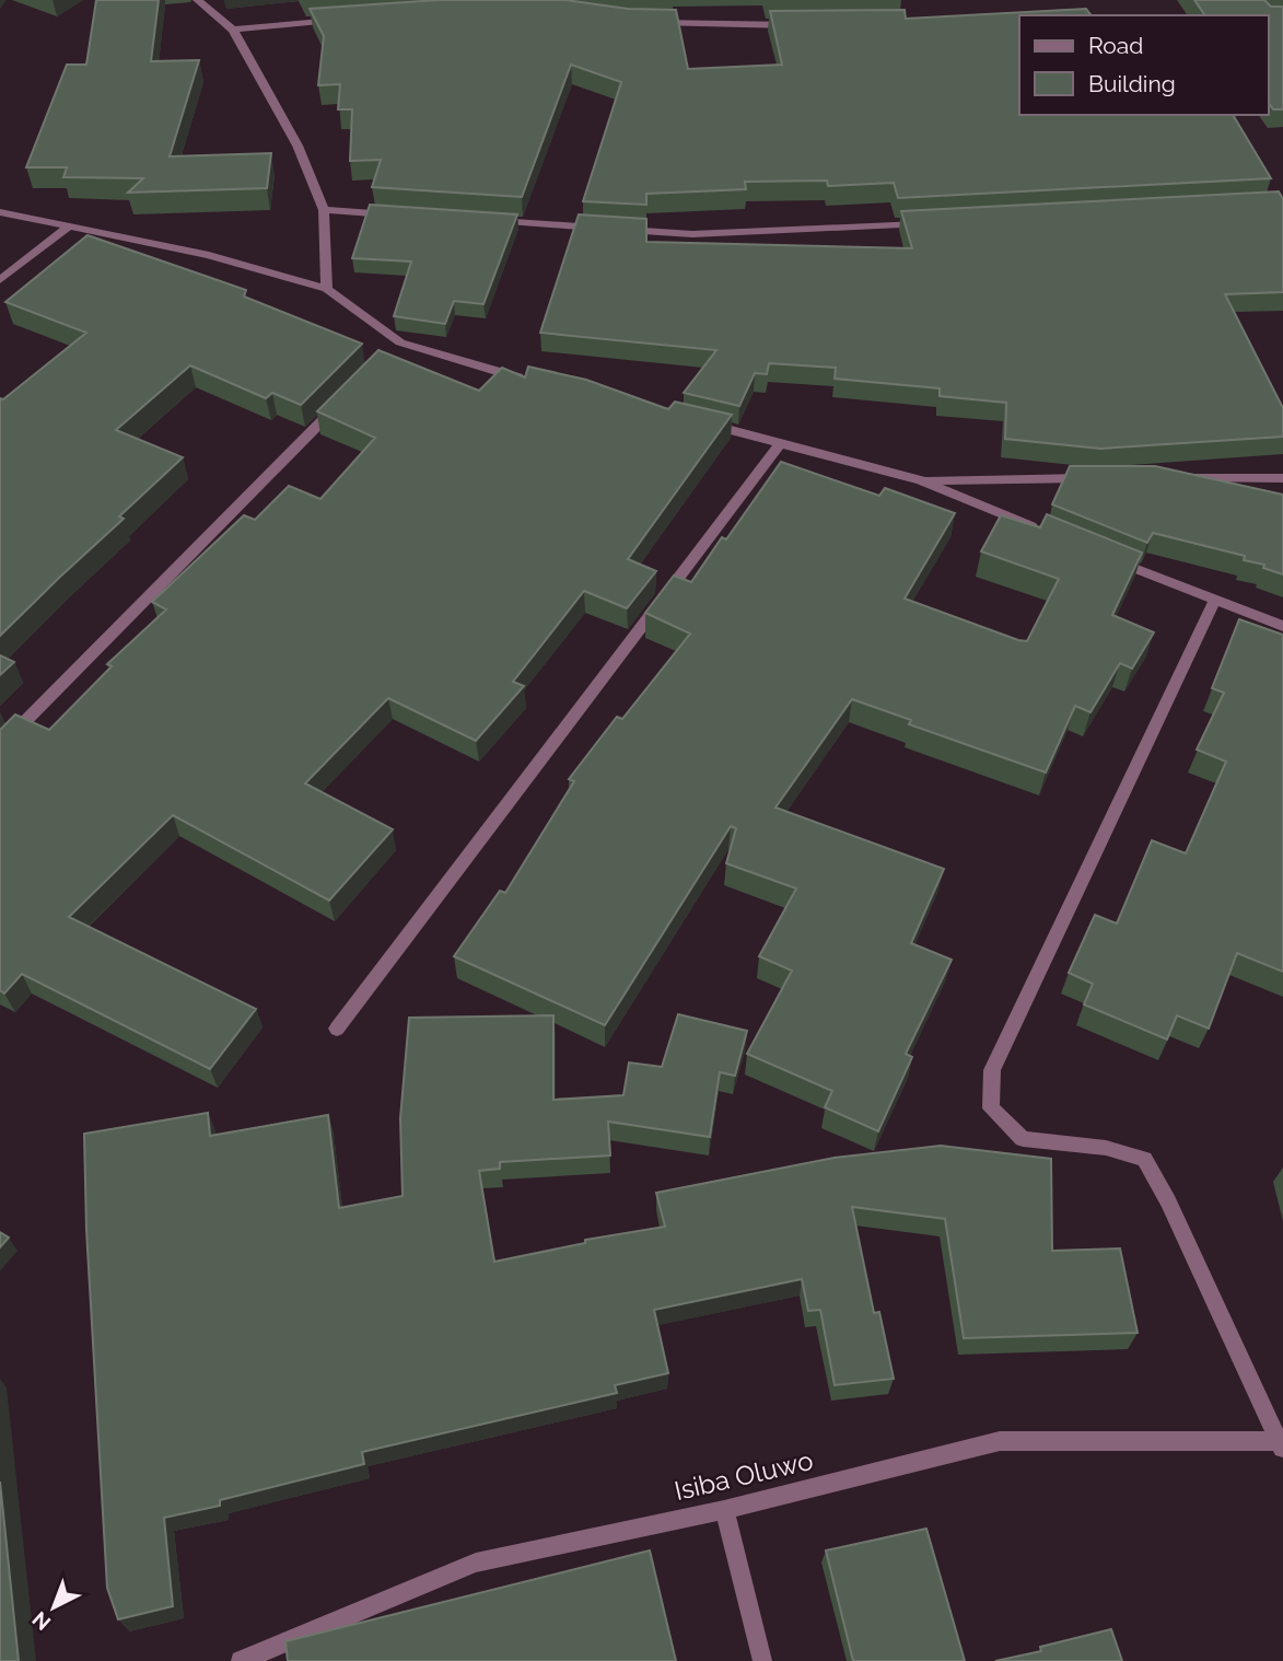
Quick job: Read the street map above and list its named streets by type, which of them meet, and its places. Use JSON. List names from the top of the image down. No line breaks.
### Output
{"streets":{"street":["Isiba Oluwo"]},"legend":["Road","Building"],"north":"bottom left"}
